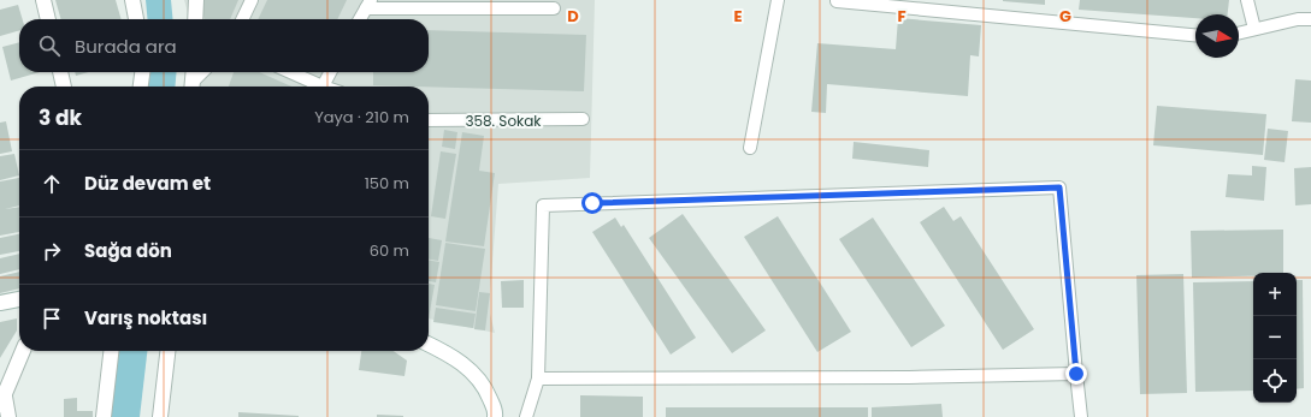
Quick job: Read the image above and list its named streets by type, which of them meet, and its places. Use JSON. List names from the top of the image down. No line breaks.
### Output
{"streets":{"lane":["358. Sokak"]},"north":"right","page":{"search":"Burada ara","heading":["3 dk","Yaya · 210 m"],"list":[["Düz devam et","150 m"],["Sağa dön","60 m"],"Varış noktası"],"map_buttons":["+","−"]},"grid":{"columns":["D","E","F","G"]}}
